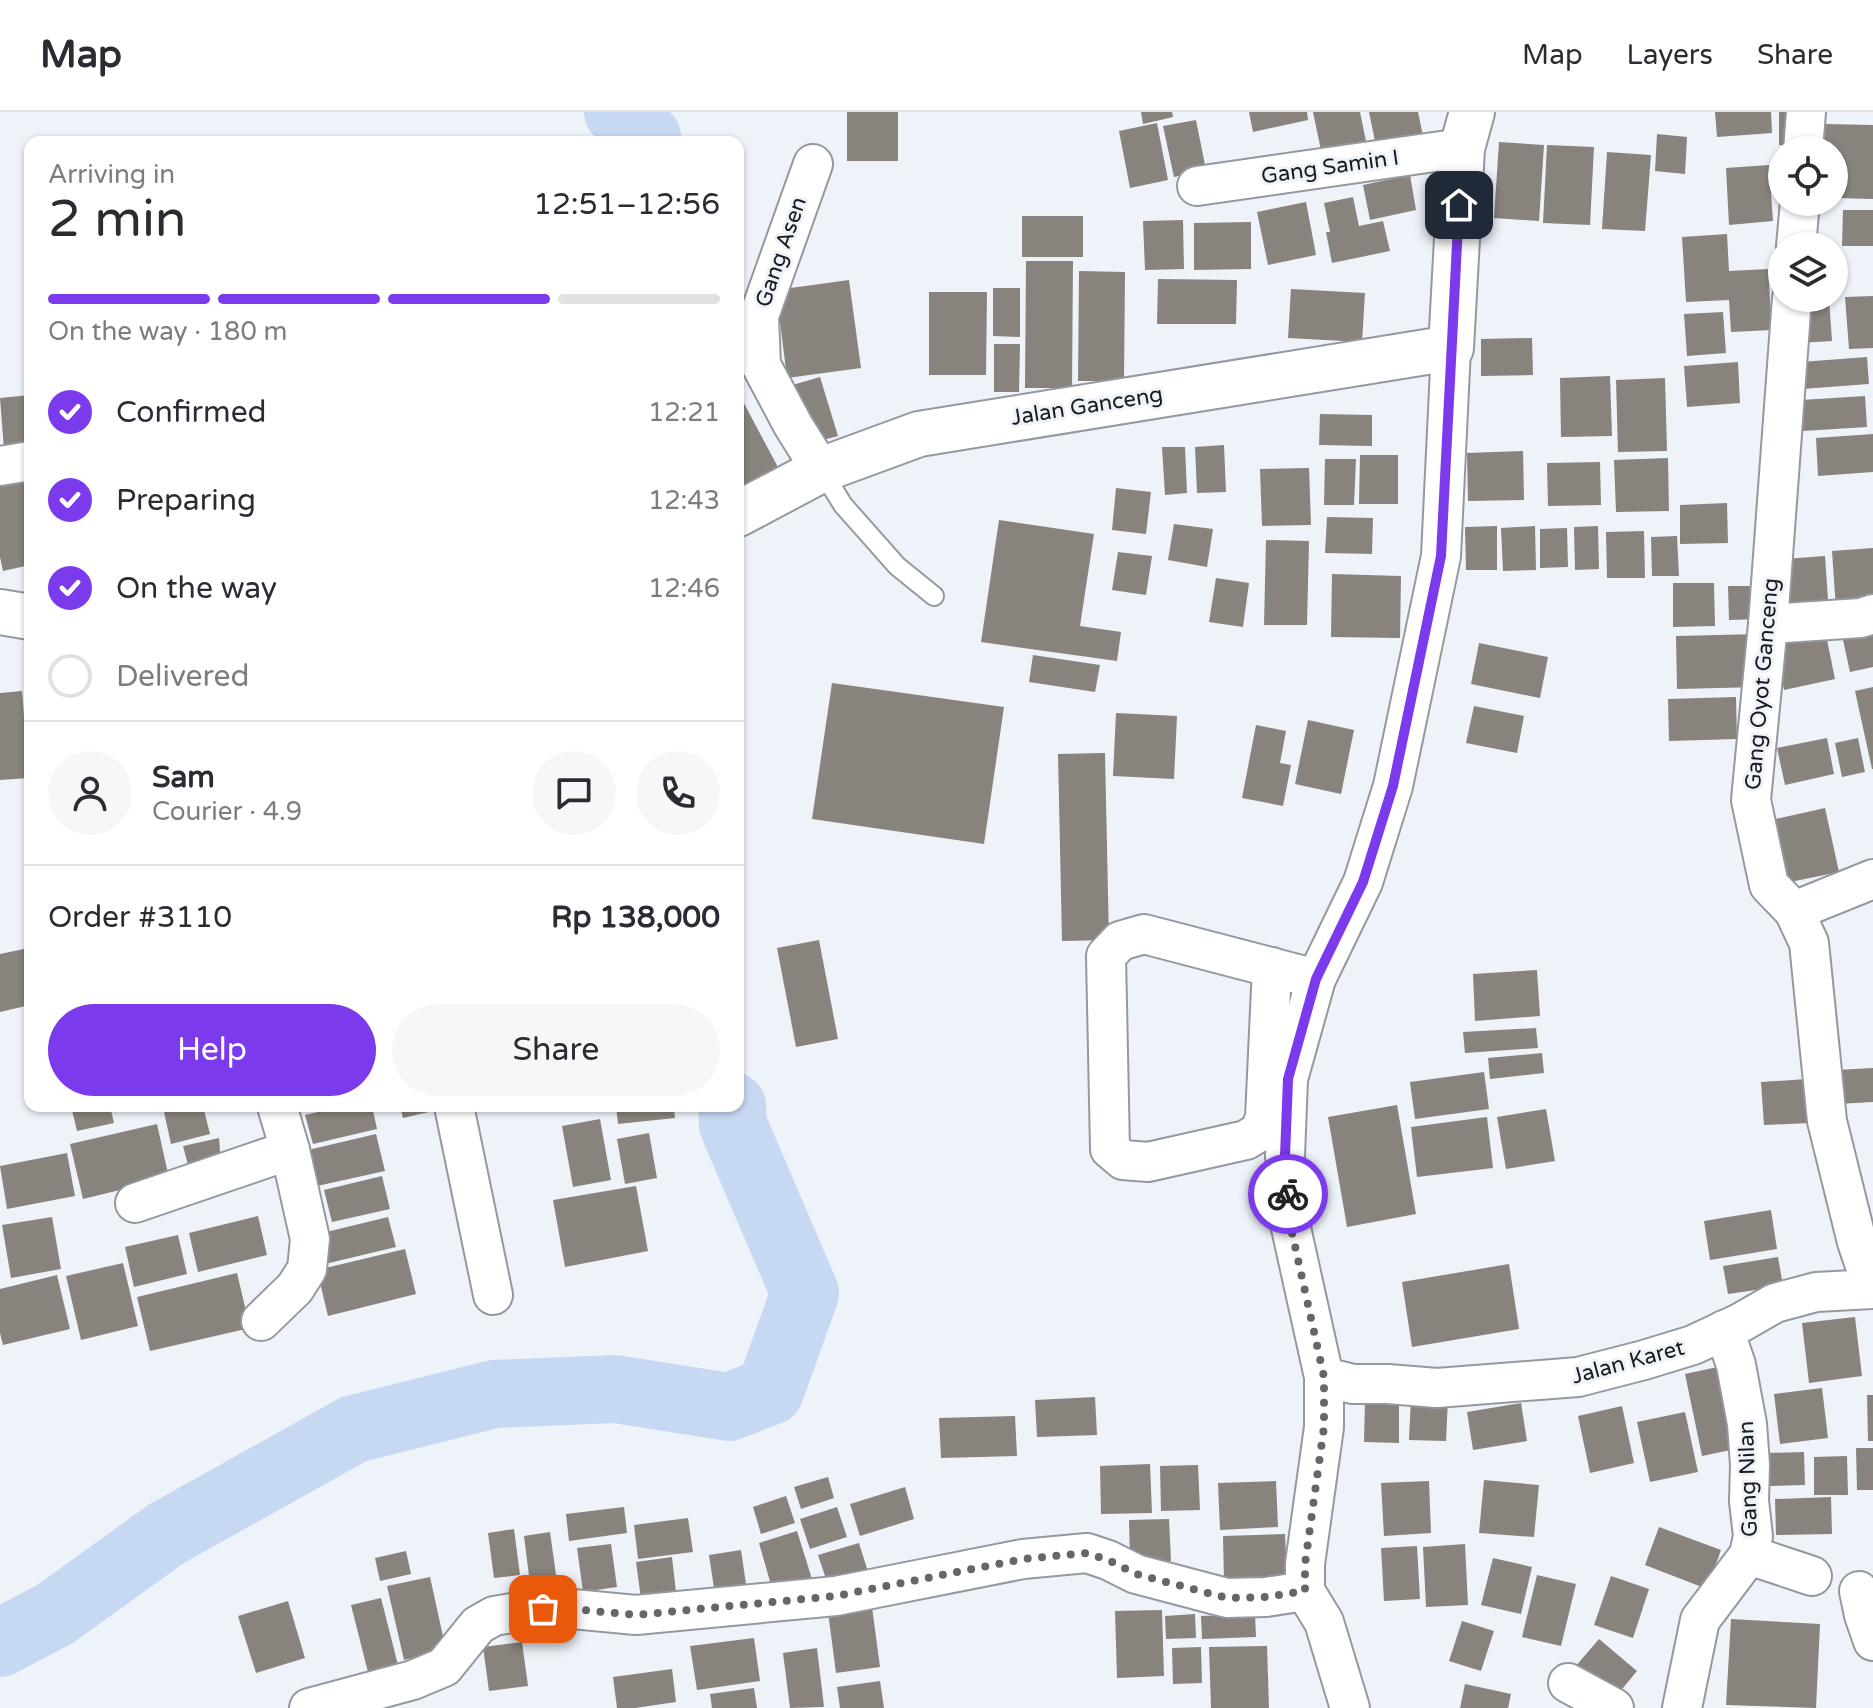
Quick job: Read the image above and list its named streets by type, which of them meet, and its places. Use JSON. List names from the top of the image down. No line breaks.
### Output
{"streets":{"street":["Gang Samin I","Gang Asen","Jalan Ganceng","Gang Oyot Ganceng","Jalan Karet","Gang Nilan"]},"crossings":[["Gang Asen","Jalan Ganceng"],["Gang Oyot Ganceng","Jalan Karet"],["Jalan Karet","Gang Nilan"]],"page":{"header":"Map","nav":["Map","Layers","Share"],"heading":["2 min","Arriving in","12:51–12:56"],"panel":["Sam","Courier · 4.9","Order #3110","Rp 138,000"],"bar":"On the way · 180 m","list":[["Confirmed","12:21"],["Preparing","12:43"],["On the way","12:46"],"Delivered"],"buttons":["Help","Share"]}}
